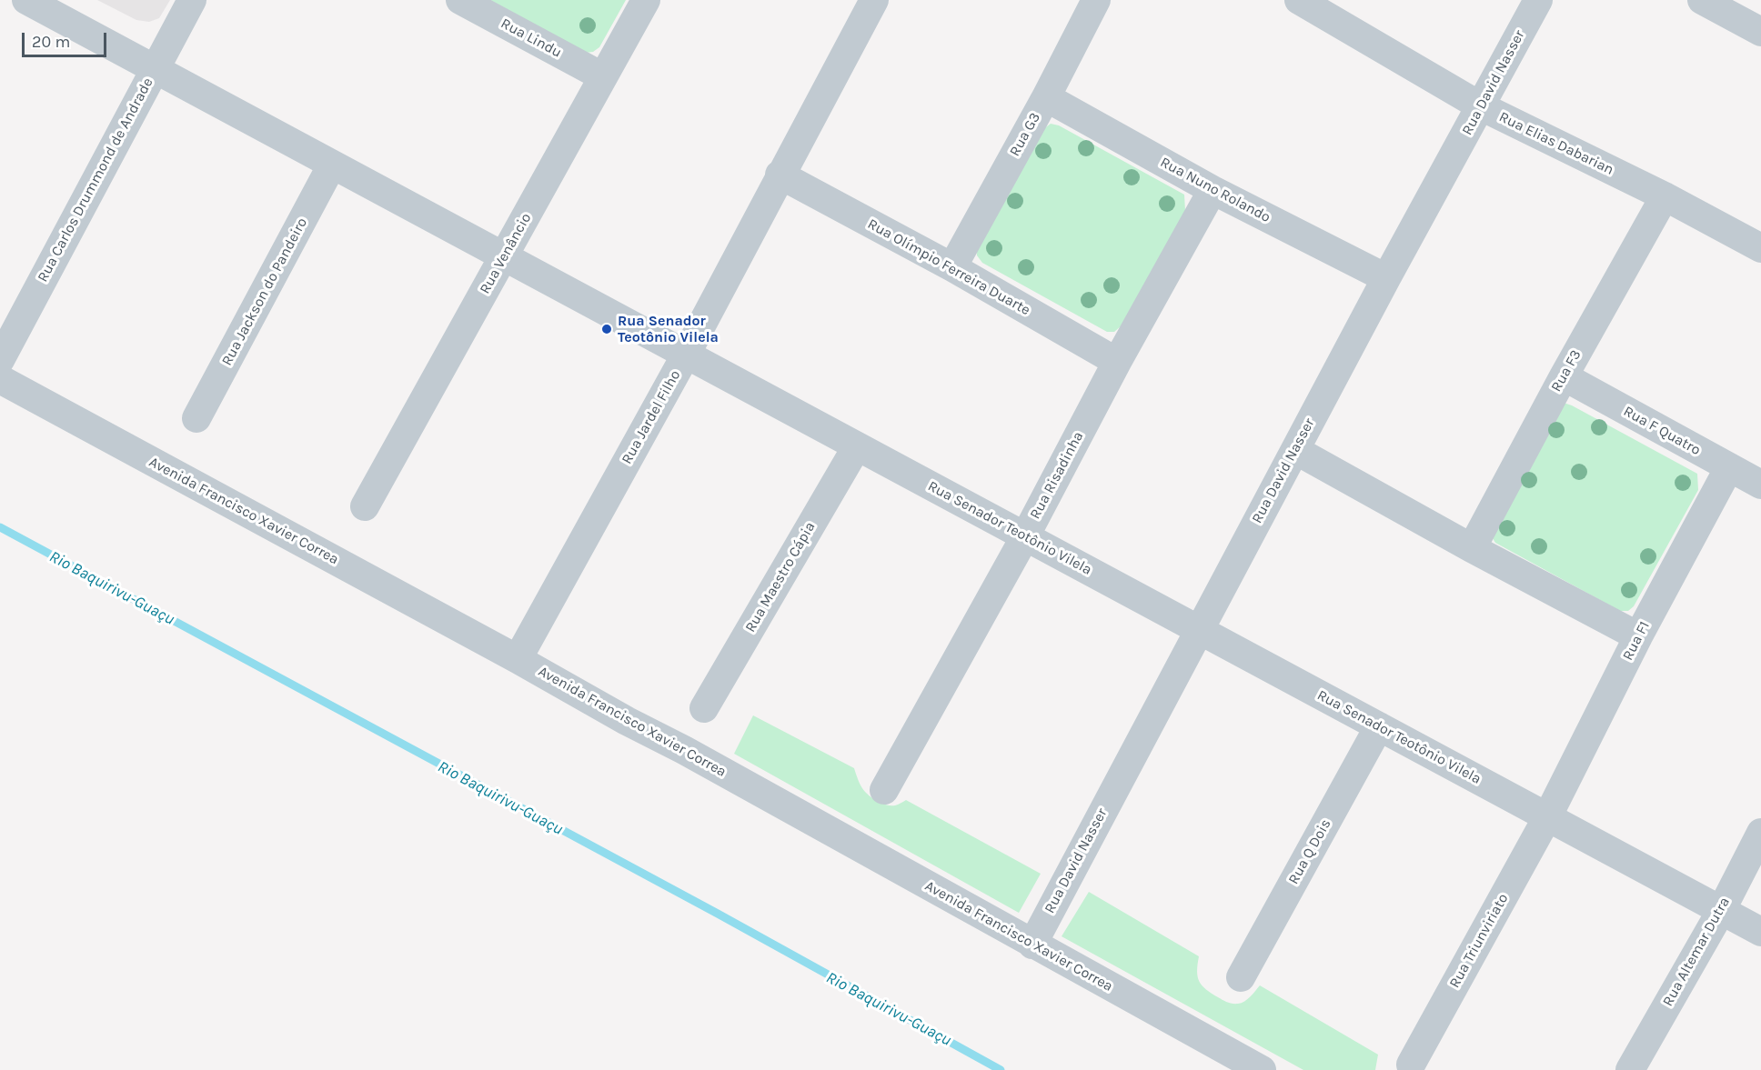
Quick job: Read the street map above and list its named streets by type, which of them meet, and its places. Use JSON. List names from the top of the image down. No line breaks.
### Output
{"streets":{"street":["Rua Lindu","Rua David Nasser","Rua G3","Rua Elias Dabarian","Rua Carlos Drummond de Andrade","Rua Nuno Rolando","Rua Venâncio","Rua Olímpio Ferreira Duarte","Rua Jackson do Pandeiro","Rua F3","Rua Jardel Filho","Rua F Quatro","Rua Risadinha","Avenida Francisco Xavier Correa","Rua Senador Teotônio Vilela","Rua Maestro Cápia","Rua F1","Rua Q Dois","Rua Triunviriato","Rua Altemar Dutra"]},"crossings":[["Rua Lindu","Rua Venâncio"],["Rua David Nasser","Rua Elias Dabarian"],["Rua David Nasser","Rua Nuno Rolando"],["Rua David Nasser","Avenida Francisco Xavier Correa"],["Rua David Nasser","Rua Senador Teotônio Vilela"],["Rua G3","Rua Nuno Rolando"],["Rua G3","Rua Olímpio Ferreira Duarte"],["Rua Elias Dabarian","Rua F3"],["Rua Carlos Drummond de Andrade","Rua Senador Teotônio Vilela"],["Rua Nuno Rolando","Rua Risadinha"],["Rua Venâncio","Rua Senador Teotônio Vilela"],["Rua Olímpio Ferreira Duarte","Rua Jardel Filho"],["Rua Olímpio Ferreira Duarte","Rua Risadinha"],["Rua Jackson do Pandeiro","Rua Senador Teotônio Vilela"],["Rua F3","Rua F Quatro"],["Rua Jardel Filho","Avenida Francisco Xavier Correa"],["Rua Jardel Filho","Rua Senador Teotônio Vilela"],["Rua F Quatro","Rua F1"],["Rua Risadinha","Rua Senador Teotônio Vilela"],["Rua Senador Teotônio Vilela","Rua Maestro Cápia"],["Rua Senador Teotônio Vilela","Rua F1"],["Rua Senador Teotônio Vilela","Rua Q Dois"],["Rua Senador Teotônio Vilela","Rua Triunviriato"],["Rua Senador Teotônio Vilela","Rua Altemar Dutra"],["Rua F1","Rua Triunviriato"]],"water":["Rio Baquirivu-Guaçu"],"places":["Rua Senador Teotônio Vilela"],"scale_bar":"20 m"}
